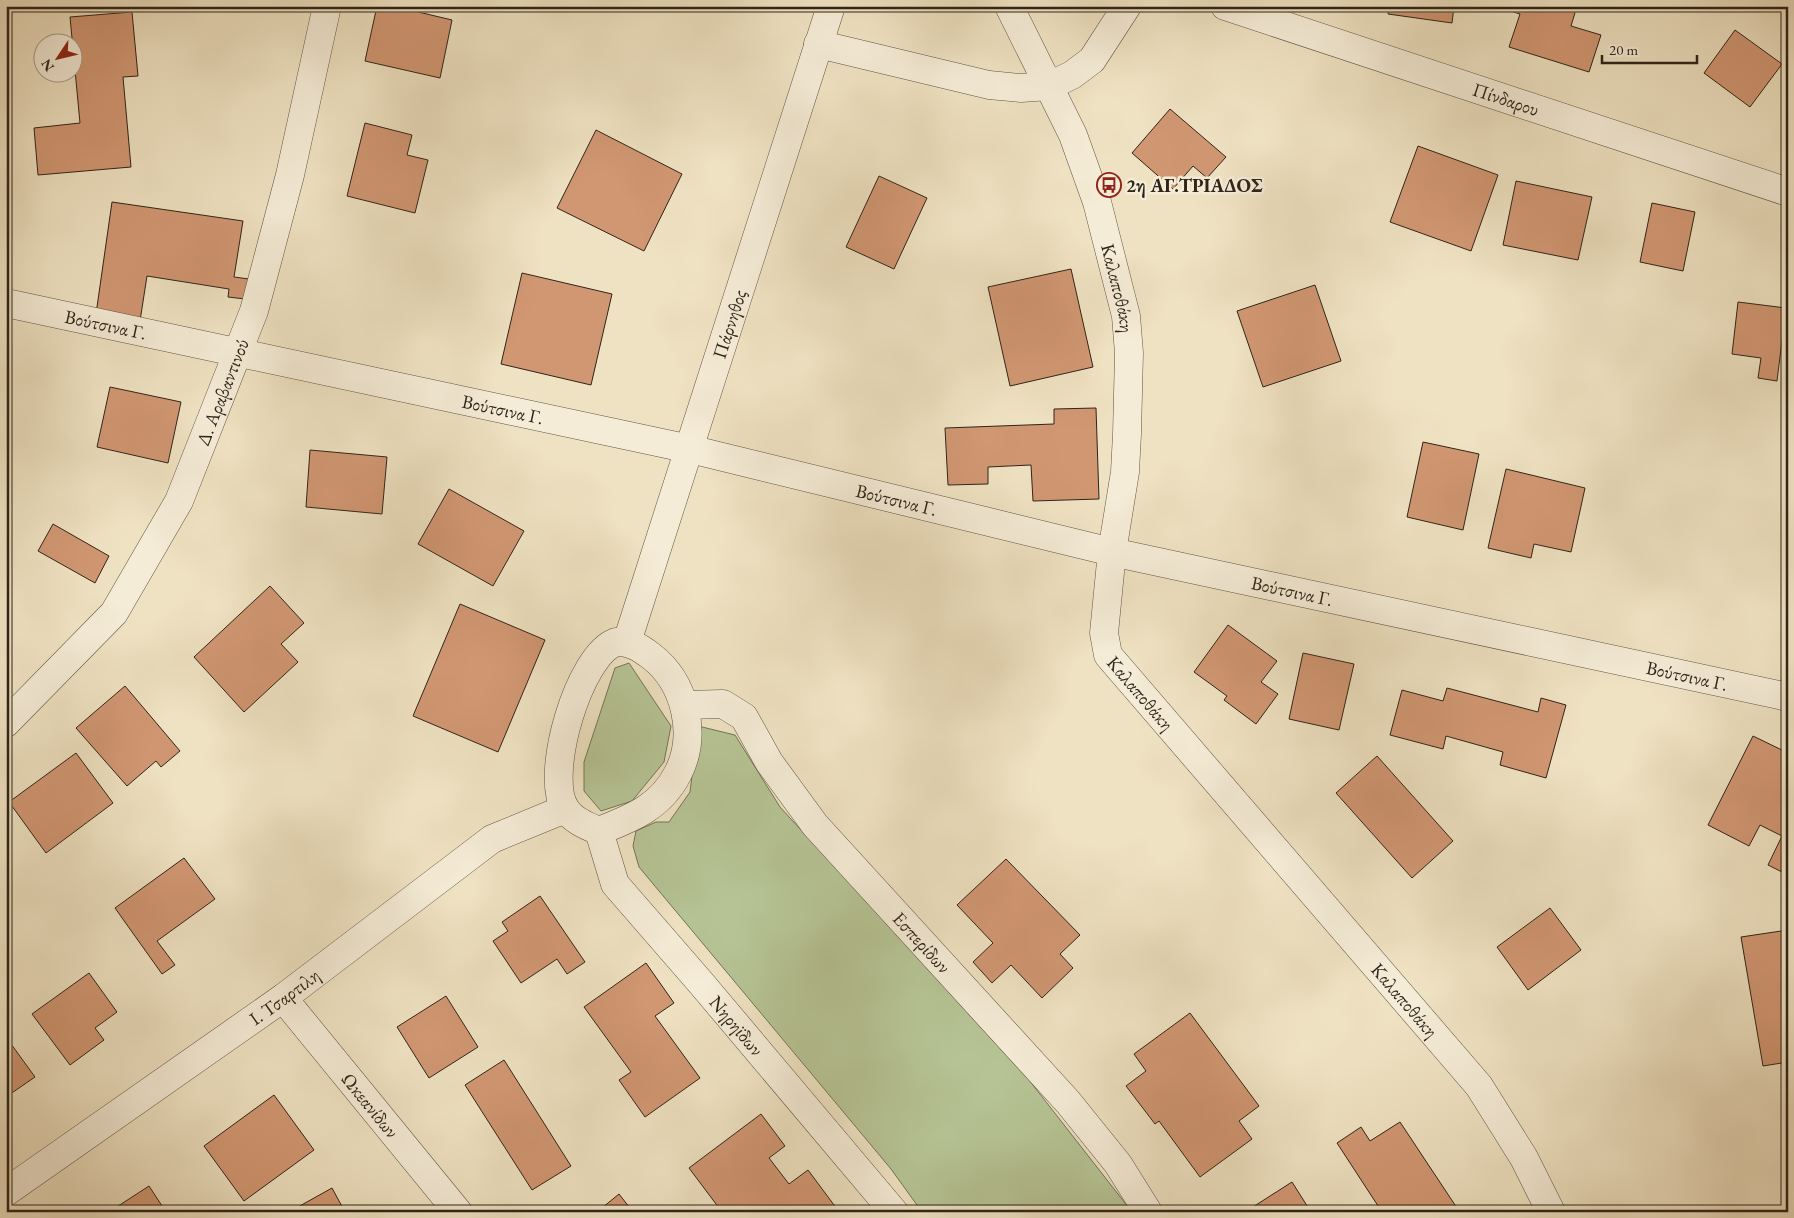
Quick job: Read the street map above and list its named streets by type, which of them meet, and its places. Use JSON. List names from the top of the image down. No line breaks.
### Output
{"streets":{"street":["Πίνδαρου","Καλαποθάκη","Πάρνηθος","Βούτσινα Γ.","Δ. Αραβαντινού","Εσπερίδων","Ι. Τσαρτιλη","Νηρηϊδων","Ωκεανίδων"]},"crossings":[["Καλαποθάκη","Βούτσινα Γ."],["Πάρνηθος","Βούτσινα Γ."],["Πάρνηθος","Εσπερίδων"],["Πάρνηθος","Ι. Τσαρτιλη"],["Πάρνηθος","Νηρηϊδων"],["Βούτσινα Γ.","Δ. Αραβαντινού"],["Εσπερίδων","Ι. Τσαρτιλη"],["Εσπερίδων","Νηρηϊδων"],["Ι. Τσαρτιλη","Νηρηϊδων"],["Ι. Τσαρτιλη","Ωκεανίδων"]],"places":{"bus stop":["2η ΑΓ.ΤΡΙΑΔΟΣ"]},"scale_bar":"20 m","north":"bottom left"}
